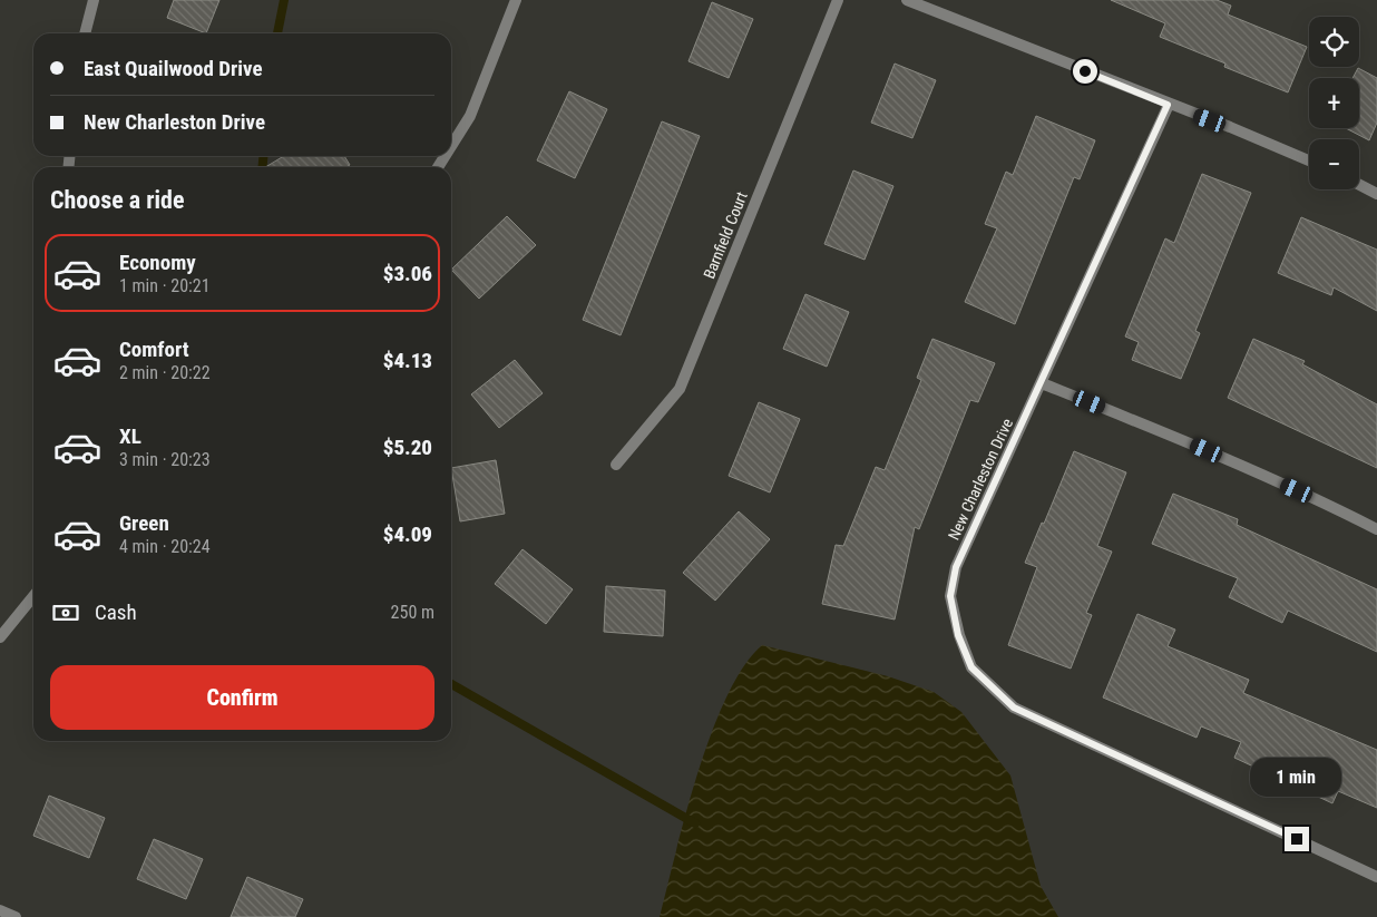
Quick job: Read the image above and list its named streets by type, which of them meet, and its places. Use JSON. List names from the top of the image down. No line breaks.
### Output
{"streets":{"street":["Barnfield Court","New Charleston Drive"]},"page":{"map_buttons":["+","−"],"banner":["East Quailwood Drive","New Charleston Drive"],"heading":"Choose a ride","list":[{"name":"Economy","note":"1 min · 20:21","value":"$3.06"},{"name":"Comfort","note":"2 min · 20:22","value":"$4.13"},{"name":"XL","note":"3 min · 20:23","value":"$5.20"},{"name":"Green","note":"4 min · 20:24","value":"$4.09"}],"pay":["Cash","250 m"],"buttons":"Confirm","bubble":"1 min"}}
